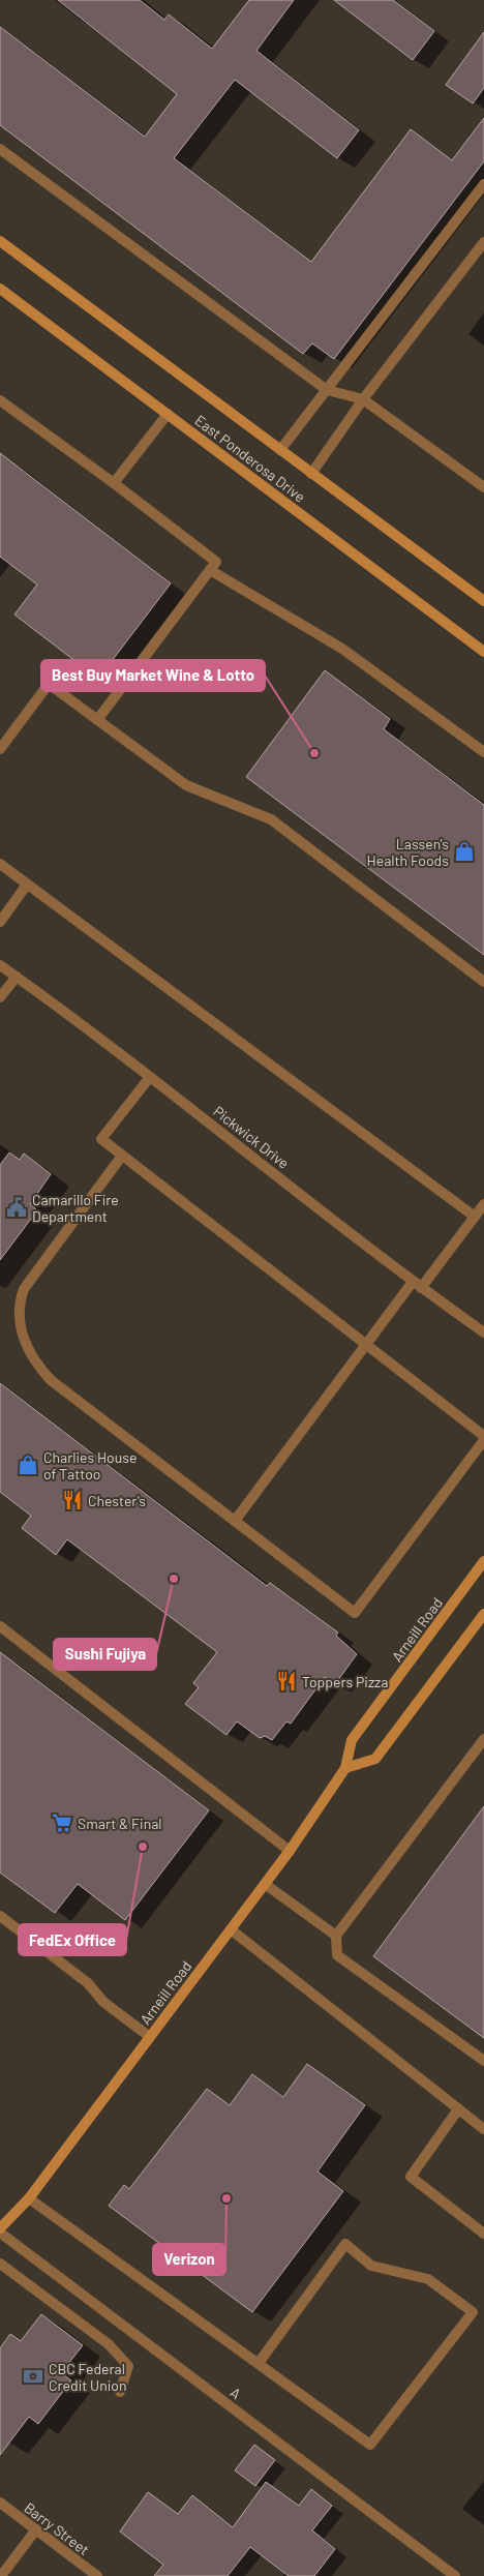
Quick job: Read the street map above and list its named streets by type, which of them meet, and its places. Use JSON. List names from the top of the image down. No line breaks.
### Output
{"streets":{"main road":["East Ponderosa Drive","Arneill Road"],"street":["Pickwick Drive","A","Barry Street"]},"places":{"other":["Best Buy Market Wine & Lotto","Sushi Fujiya","FedEx Office","Verizon"],"shop":["Lassen's Health Foods","Charlies House of Tattoo"],"public building":["Camarillo Fire Department"],"restaurant":["Chester's","Toppers Pizza"],"supermarket":["Smart & Final"],"bank":["CBC Federal Credit Union"]}}
